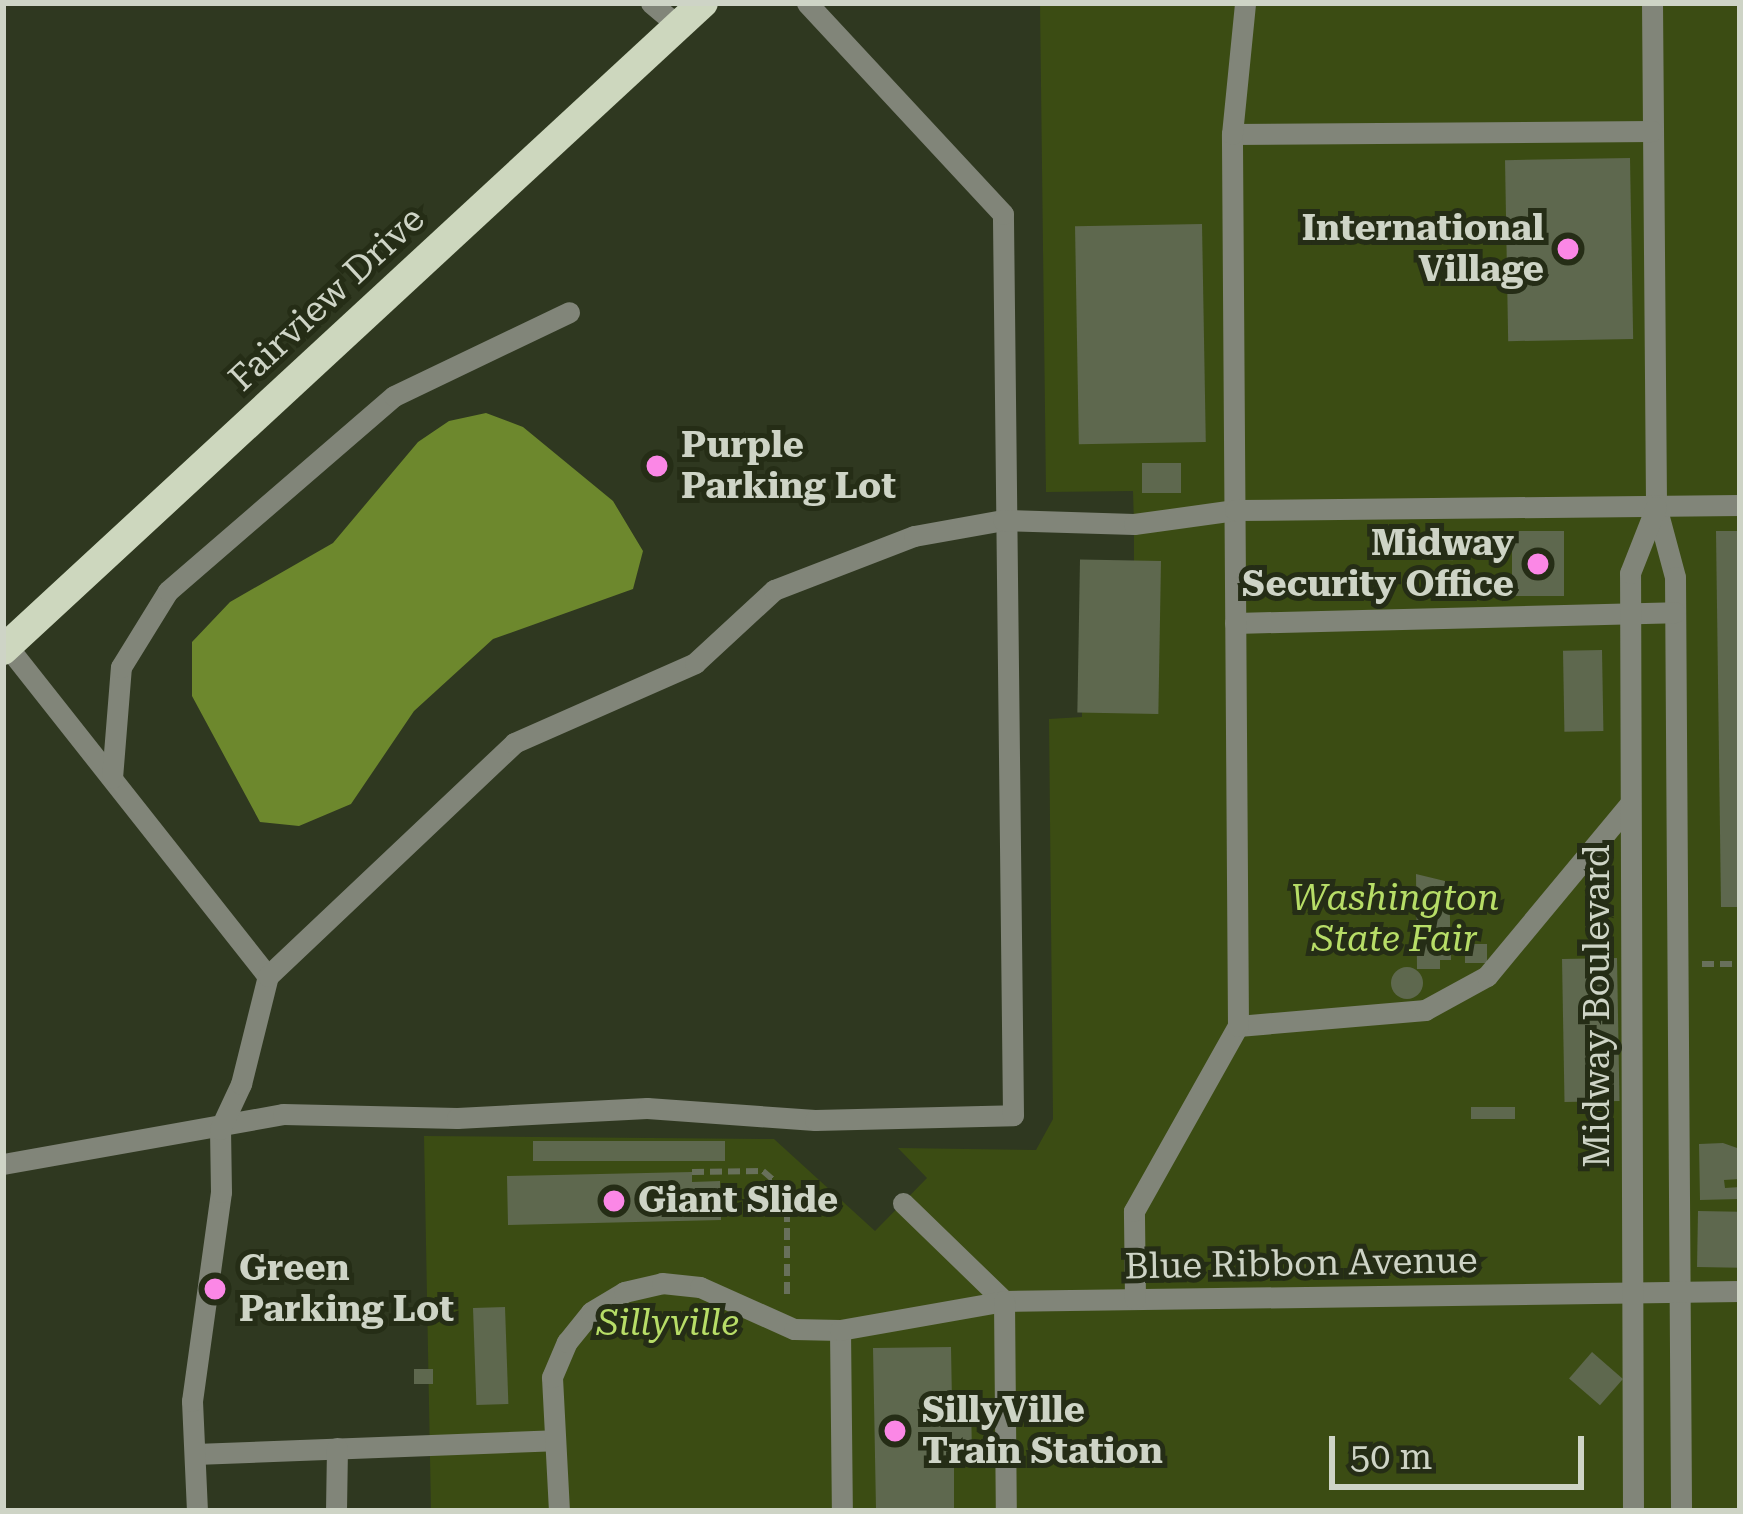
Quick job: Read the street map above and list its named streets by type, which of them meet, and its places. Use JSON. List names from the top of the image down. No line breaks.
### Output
{"streets":{"main road":["Fairview Drive"],"street":["Midway Boulevard","Blue Ribbon Avenue"]},"crossings":[["Midway Boulevard","Blue Ribbon Avenue"]],"parks":["Washington State Fair","Sillyville"],"places":["International Village","Purple Parking Lot","Midway Security Office","Giant Slide","Green Parking Lot","SillyVille Train Station"],"scale_bar":"50 m"}
